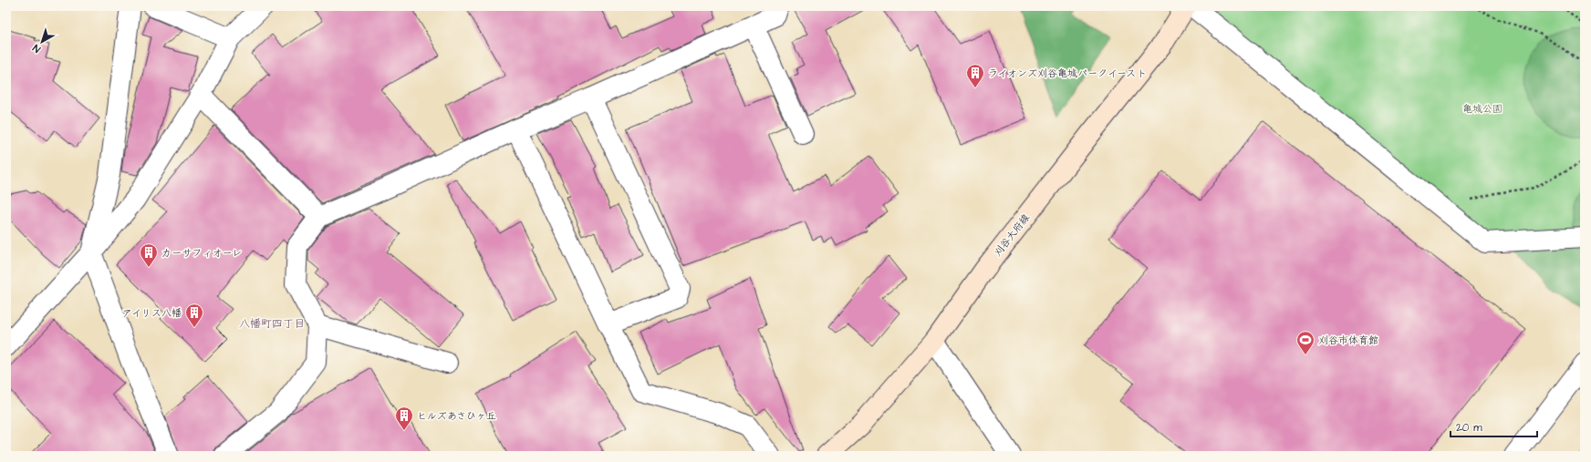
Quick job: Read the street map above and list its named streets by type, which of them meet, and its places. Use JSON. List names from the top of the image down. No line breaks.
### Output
{"streets":{"main road":["刈谷大府線"]},"districts":["八幡町四丁目"],"parks":["亀城公園"],"places":{"building":["ライオンズ刈谷亀城パークイースト","カーサフィオーレ","アイリス八幡","ヒルズあさひヶ丘"],"sports":["刈谷市体育館"]},"scale_bar":"20 m","north":"bottom left"}
